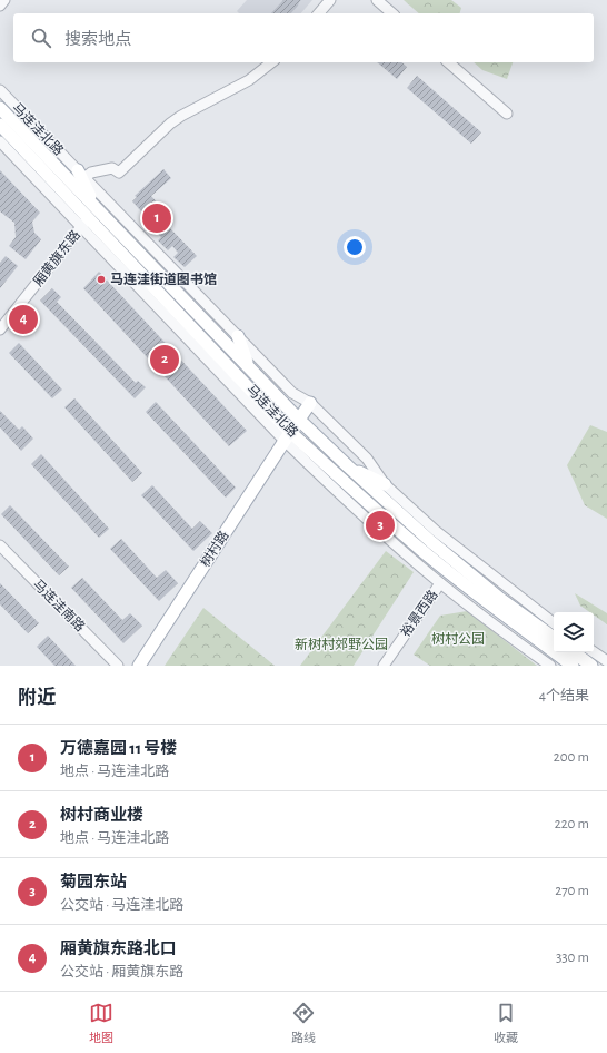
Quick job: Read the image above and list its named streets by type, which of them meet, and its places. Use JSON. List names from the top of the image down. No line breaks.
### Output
{"streets":{"main road":["马连洼北路","树村路"],"street":["厢黄旗东路","马连洼南路","裕景西路"]},"crossings":[["马连洼北路","厢黄旗东路"],["马连洼北路","树村路"],["马连洼北路","裕景西路"]],"parks":["树村公园","新树村郊野公园"],"places":["马连洼街道图书馆"],"page":{"search":"搜索地点","pins":["1","4","2","3"],"heading":["附近","4个结果"],"list":[{"mark":"1","name":"万德嘉园 11 号楼","note":"地点 · 马连洼北路","value":"200 m"},{"mark":"2","name":"树村商业楼","note":"地点 · 马连洼北路","value":"220 m"},{"mark":"3","name":"菊园东站","note":"公交站 · 马连洼北路","value":"270 m"},{"mark":"4","name":"厢黄旗东路北口","note":"公交站 · 厢黄旗东路","value":"330 m"}],"nav":["地图","路线","收藏"]}}
